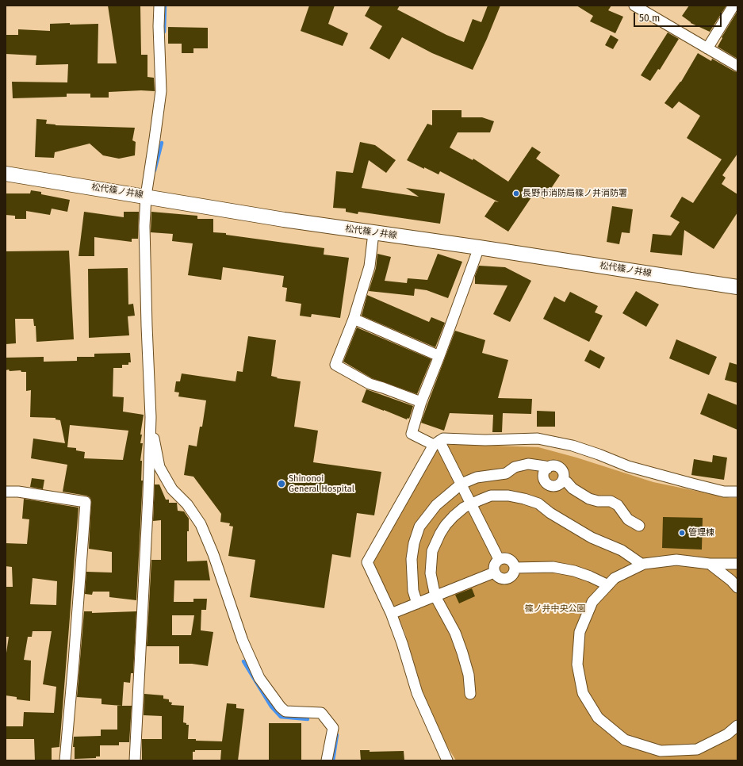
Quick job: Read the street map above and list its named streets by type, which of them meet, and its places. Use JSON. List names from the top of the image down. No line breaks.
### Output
{"streets":{"main road":["松代篠ノ井線"]},"parks":["篠ノ井中央公園"],"places":["長野市消防局篠ノ井消防署","Shinonoi General Hospital","管理棟"],"scale_bar":"50 m"}
